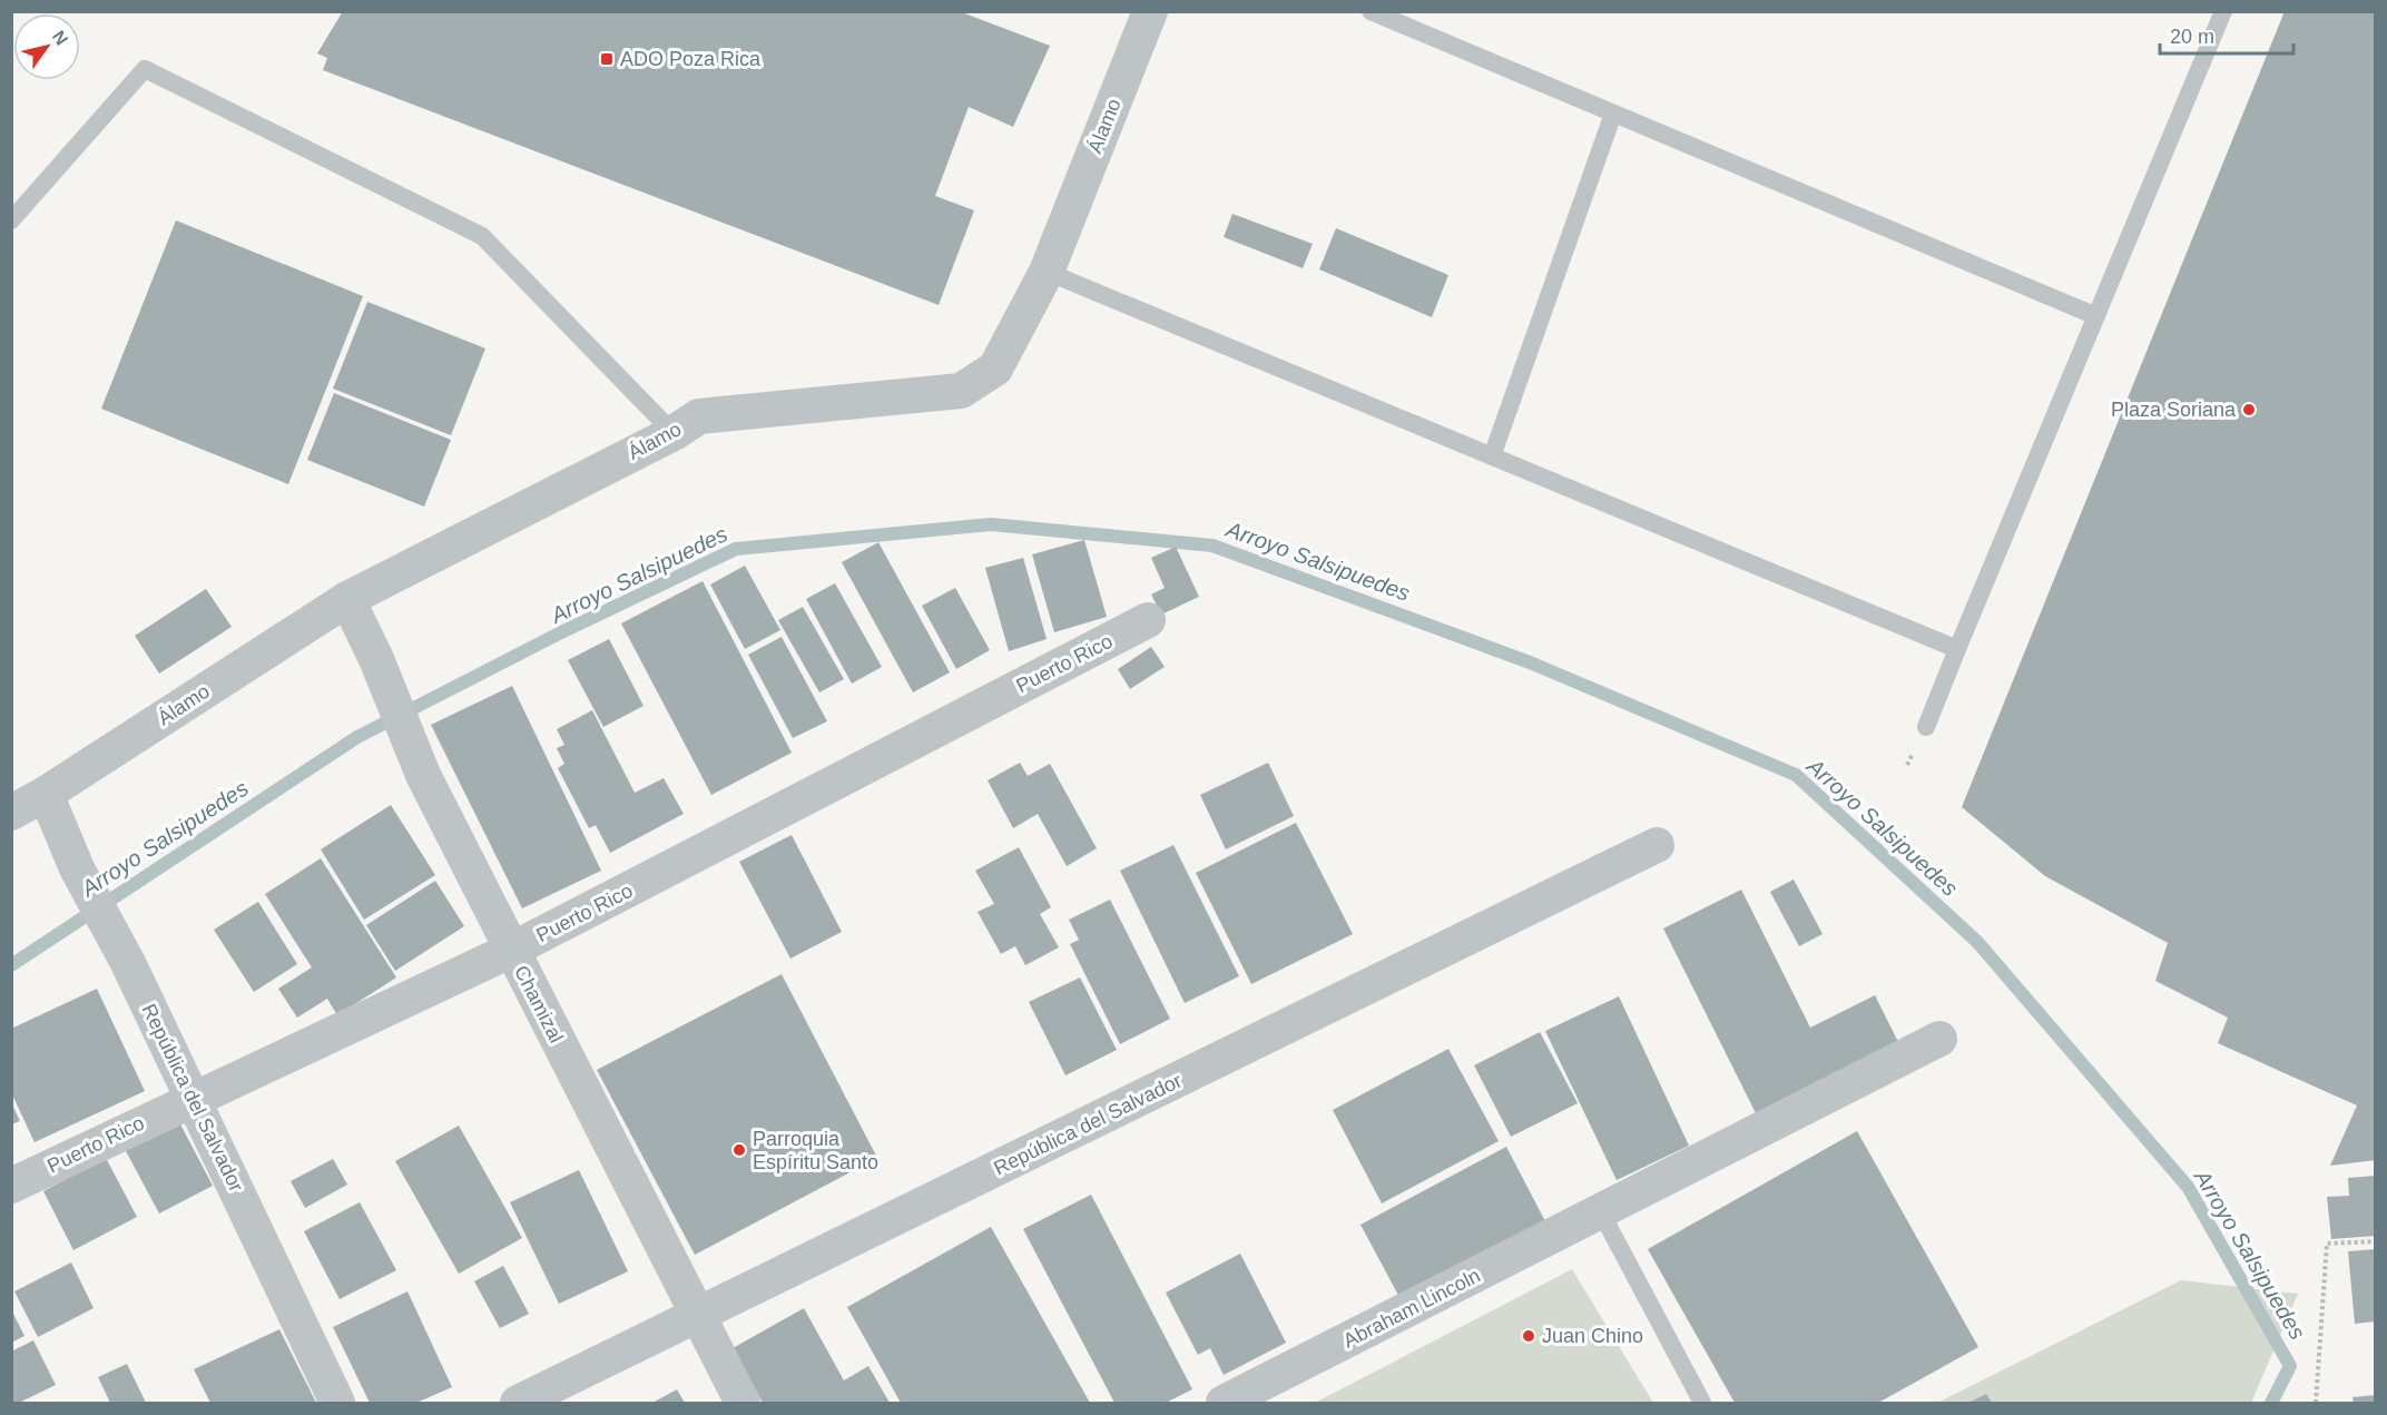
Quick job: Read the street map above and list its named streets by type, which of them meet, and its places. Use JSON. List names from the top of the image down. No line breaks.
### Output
{"streets":{"street":["Álamo","Puerto Rico","Chamizal","República del Salvador","Abraham Lincoln"]},"crossings":[["Álamo","Chamizal"],["Álamo","República del Salvador"],["Puerto Rico","Chamizal"],["Puerto Rico","República del Salvador"],["Chamizal","República del Salvador"]],"water":["Arroyo Salsipuedes"],"places":{"transit":["ADO Poza Rica"],"other":["Plaza Soriana","Parroquia Espíritu Santo","Juan Chino"]},"scale_bar":"20 m","north":"top right"}
